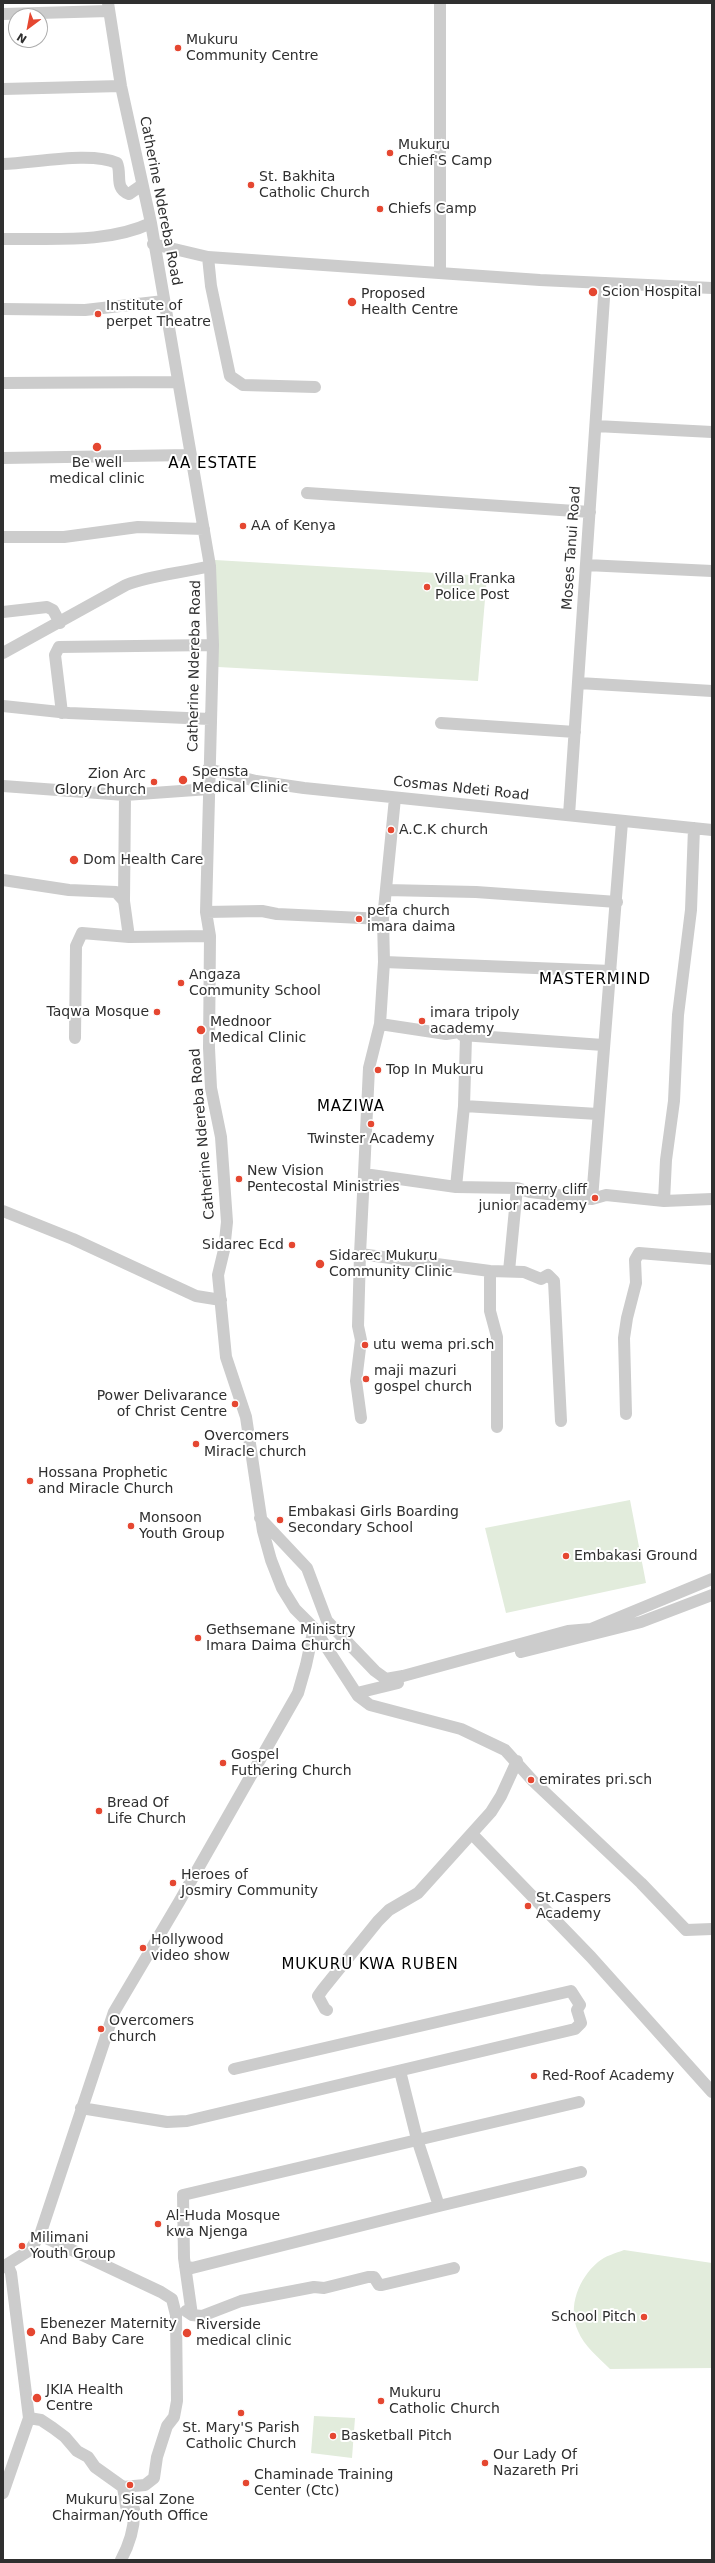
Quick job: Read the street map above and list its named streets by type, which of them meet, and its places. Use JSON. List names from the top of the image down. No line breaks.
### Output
{"streets":{"street":["Catherine Ndereba Road","Moses Tanui Road","Cosmas Ndeti Road"]},"crossings":[["Catherine Ndereba Road","Cosmas Ndeti Road"],["Moses Tanui Road","Cosmas Ndeti Road"]],"districts":["AA ESTATE","MASTERMIND","MAZIWA","MUKURU KWA RUBEN"],"places":["Mukuru Community Centre","Mukuru Chief'S Camp","St. Bakhita Catholic Church","Chiefs Camp","Scion Hospital","Proposed Health Centre","Institute of perpet Theatre","Be well medical clinic","AA of Kenya","Villa Franka Police Post","Spensta Medical Clinic","Zion Arc Glory Church","A.C.K church","Dom Health Care","pefa church imara daima","Angaza Community School","Taqwa Mosque","imara tripoly academy","Mednoor Medical Clinic","Top In Mukuru","Twinster Academy","New Vision Pentecostal Ministries","merry cliff junior academy","Sidarec Ecd","Sidarec Mukuru Community Clinic","utu wema pri.sch","maji mazuri gospel church","Power Delivarance of Christ Centre","Overcomers Miracle church","Hossana Prophetic and Miracle Church","Embakasi Girls Boarding Secondary School","Monsoon Youth Group","Embakasi Ground","Gethsemane Ministry Imara Daima Church","Gospel Futhering Church","emirates pri.sch","Bread Of Life Church","Heroes of Josmiry Community","St.Caspers Academy","Hollywood video show","Overcomers church","Red-Roof Academy","Al-Huda Mosque kwa Njenga","Milimani Youth Group","School Pitch","Ebenezer Maternity And Baby Care","Riverside medical clinic","JKIA Health Centre","Mukuru Catholic Church","St. Mary'S Parish Catholic Church","Basketball Pitch","Our Lady Of Nazareth Pri","Chaminade Training Center (Ctc)","Mukuru Sisal Zone Chairman/Youth Office"],"north":"bottom left"}
